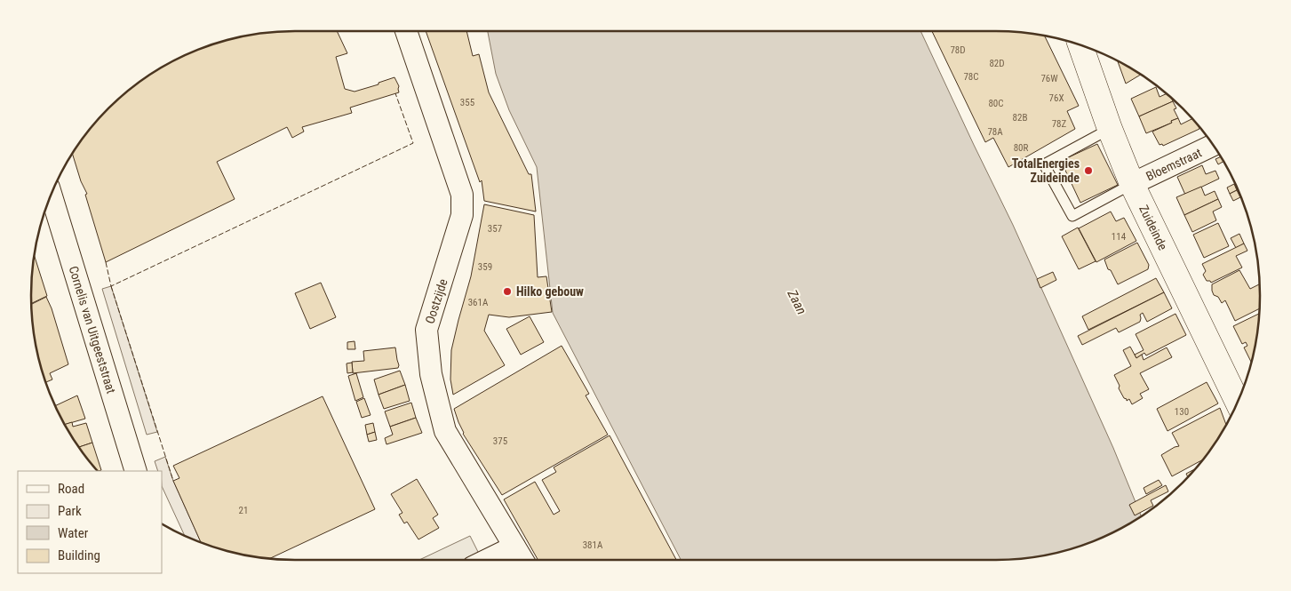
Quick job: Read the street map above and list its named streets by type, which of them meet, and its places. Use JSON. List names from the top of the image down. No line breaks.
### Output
{"streets":{"street":["Bloemstraat","Zuideinde","Oostzijde","Cornelis van Uitgeeststraat"]},"crossings":[["Bloemstraat","Zuideinde"]],"water":["Zaan"],"places":["TotalEnergies Zuideinde","Hilko gebouw"],"house_numbers":["78D","82D","78C","76W","76X","355","80C","82B","78Z","78A","80R","357","114","359","361A","130","375","21","381A"],"legend":["Road","Park","Water","Building"]}
